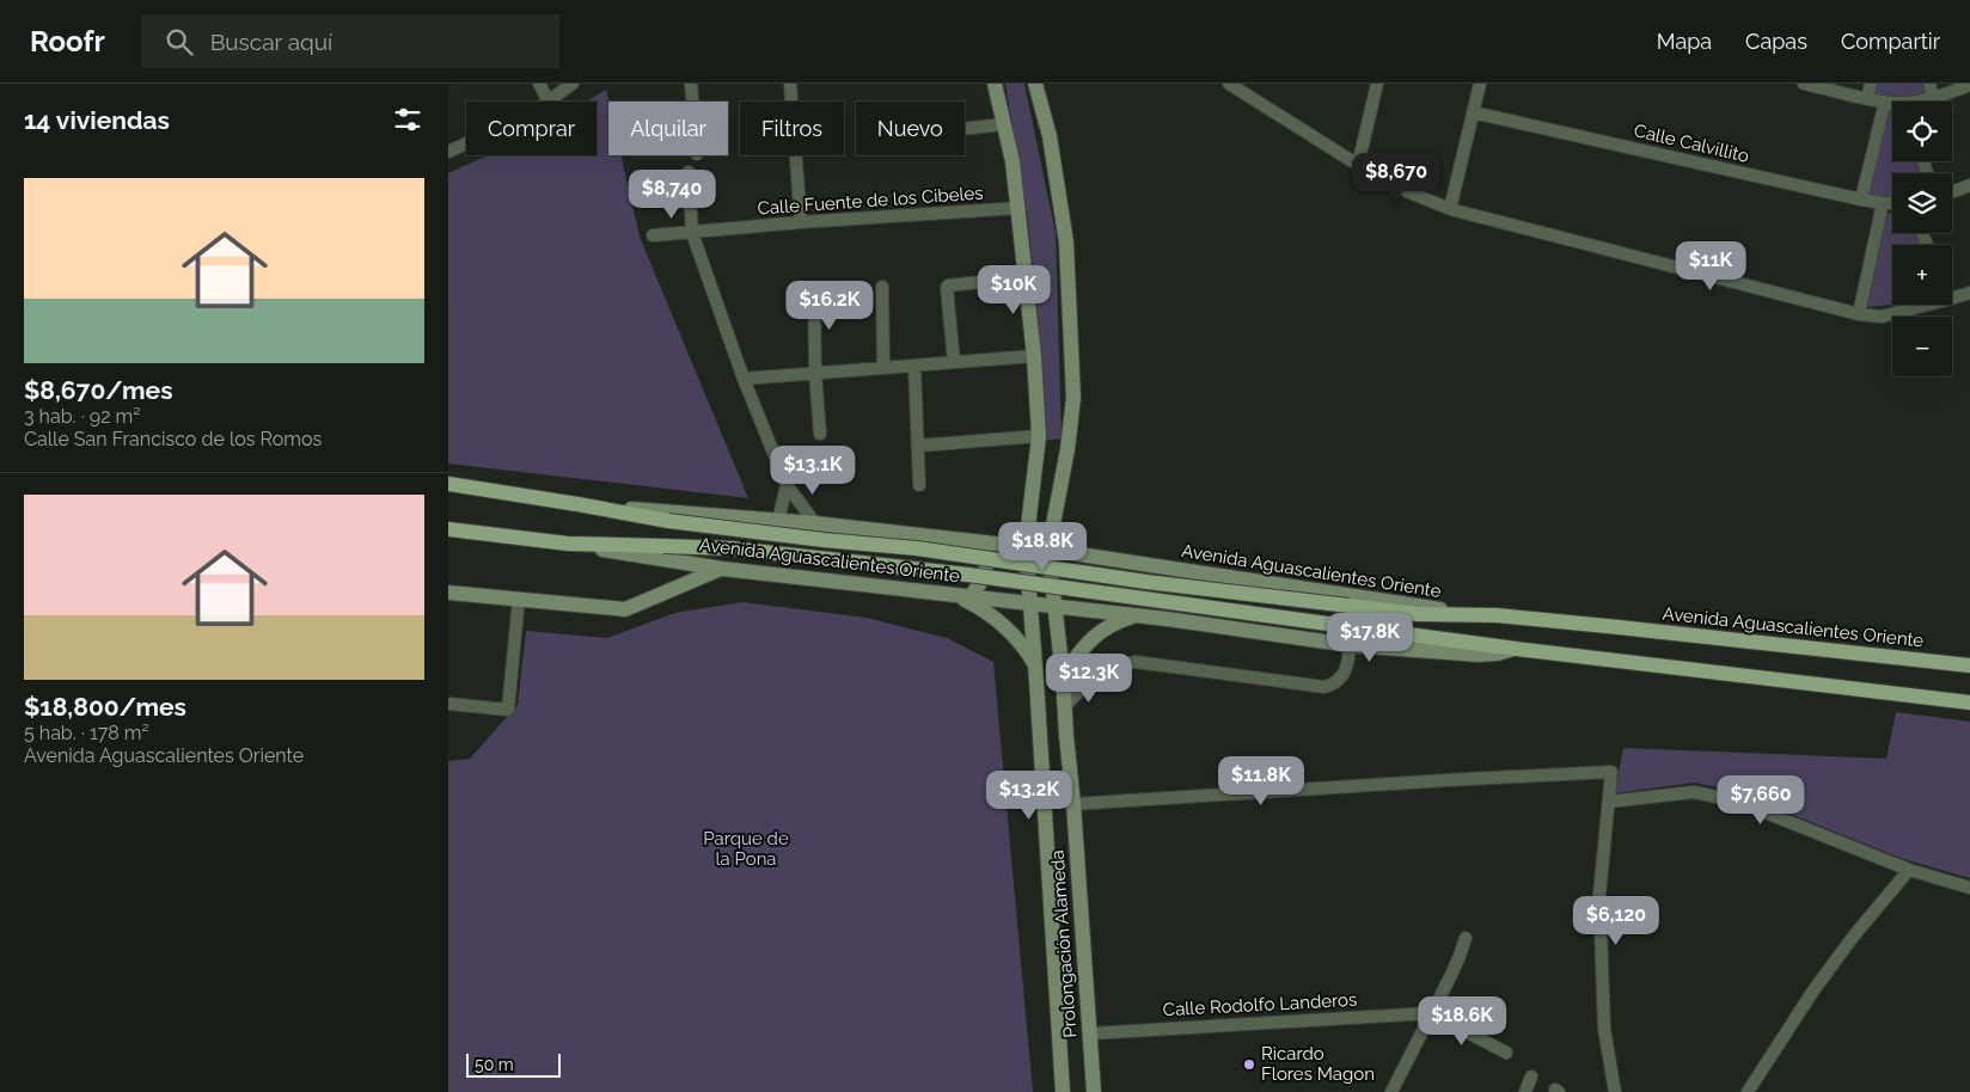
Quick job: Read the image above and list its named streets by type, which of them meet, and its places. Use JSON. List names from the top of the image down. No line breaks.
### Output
{"streets":{"main road":["Avenida Aguascalientes Oriente"],"street":["Calle Calvillito","Calle Fuente de los Cibeles","Prolongación Alameda","Calle Rodolfo Landeros"]},"crossings":[["Calle Fuente de los Cibeles","Prolongación Alameda"],["Avenida Aguascalientes Oriente","Prolongación Alameda"],["Prolongación Alameda","Calle Rodolfo Landeros"]],"parks":["Parque de la Pona"],"places":["Ricardo Flores Magon"],"scale_bar":"50 m","page":{"header":"Roofr","search":"Buscar aquí","nav":["Mapa","Capas","Compartir"],"heading":"14 viviendas","map_buttons":["+","−"],"chip":["Comprar","Alquilar","Filtros","Nuevo"],"price":["$8,670","$8,740","$11K","$10K","$16.2K","$13.1K","$18.8K","$17.8K","$12.3K","$11.8K","$13.2K","$7,660","$6,120","$18.6K"],"list":[{"name":"$8,670/mes","note":"3 hab. · 92 m² · Calle San Francisco de los Romos"},{"name":"$18,800/mes","note":"5 hab. · 178 m² · Avenida Aguascalientes Oriente"}],"scale":"50 m"}}
